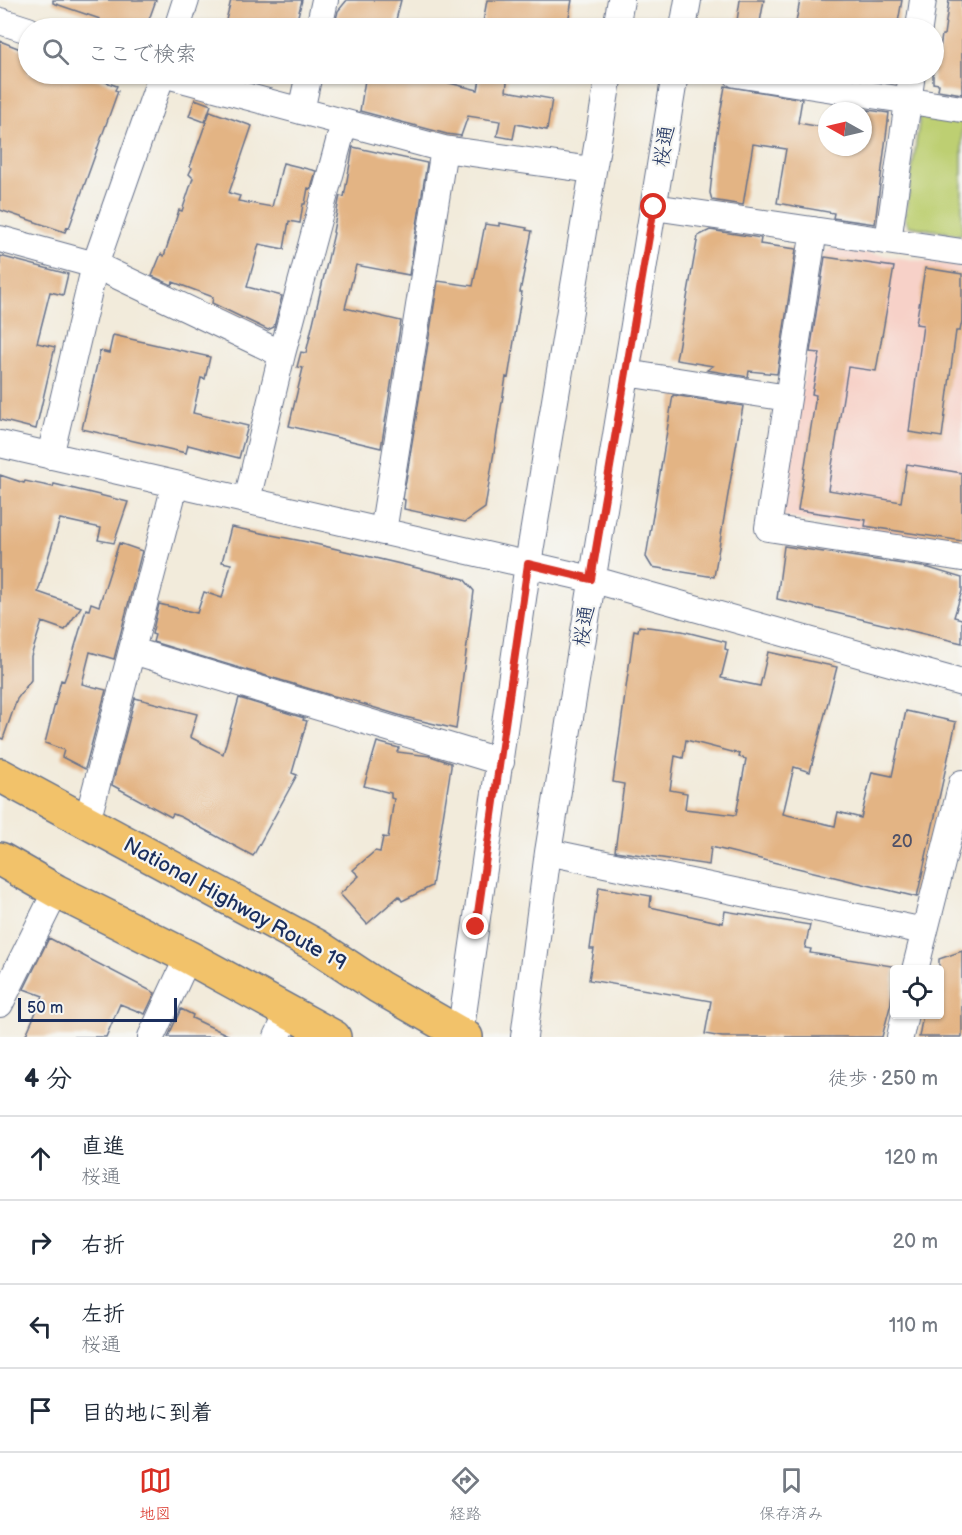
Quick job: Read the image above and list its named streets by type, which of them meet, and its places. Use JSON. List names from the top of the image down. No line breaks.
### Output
{"streets":{"highway":["National Highway Route 19"],"street":["桜通"]},"house_numbers":["20"],"scale_bar":"50 m","north":"left","page":{"search":"ここで検索","scale":"50 m","heading":["4 分","徒歩 · 250 m"],"list":[["直進","桜通","120 m"],["右折","20 m"],["左折","桜通","110 m"],"目的地に到着"],"nav":["地図","経路","保存済み"]}}
